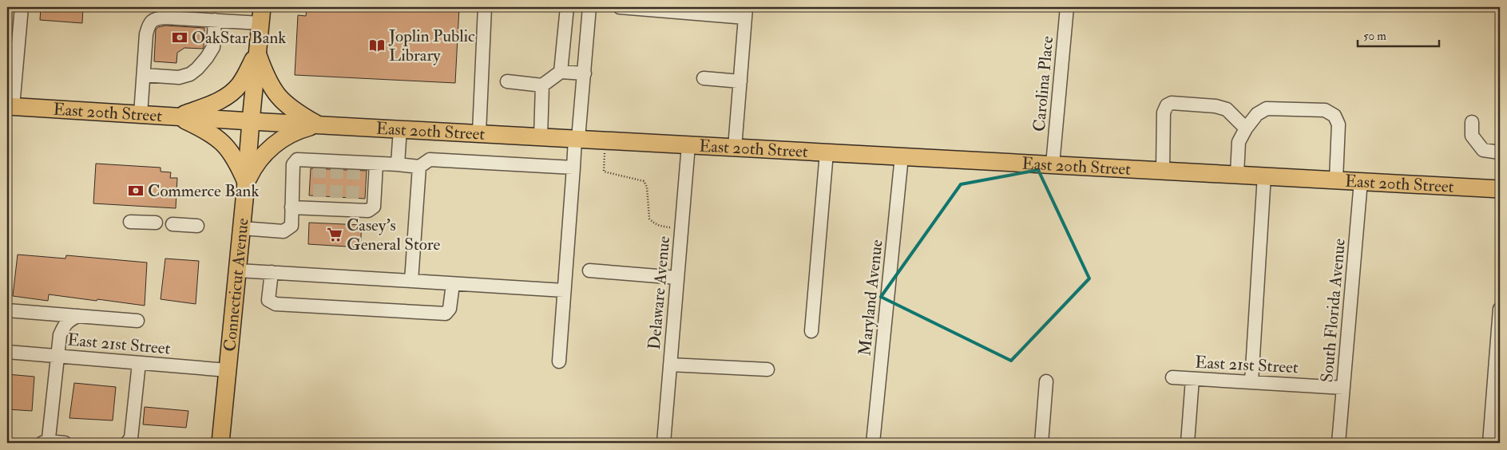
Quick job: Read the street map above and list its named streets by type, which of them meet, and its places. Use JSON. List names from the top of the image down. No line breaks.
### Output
{"streets":{"main road":["East 20th Street","Connecticut Avenue"],"street":["Carolina Place","Delaware Avenue","Maryland Avenue","South Florida Avenue","East 21st Street"]},"crossings":[["Carolina Place","East 20th Street"],["East 20th Street","Connecticut Avenue"],["East 20th Street","Delaware Avenue"],["East 20th Street","Maryland Avenue"],["East 20th Street","South Florida Avenue"],["Connecticut Avenue","East 21st Street"],["South Florida Avenue","East 21st Street"]],"places":{"bank":["OakStar Bank","Commerce Bank"],"library":["Joplin Public Library"],"supermarket":["Casey's General Store"]},"scale_bar":"50 m"}
